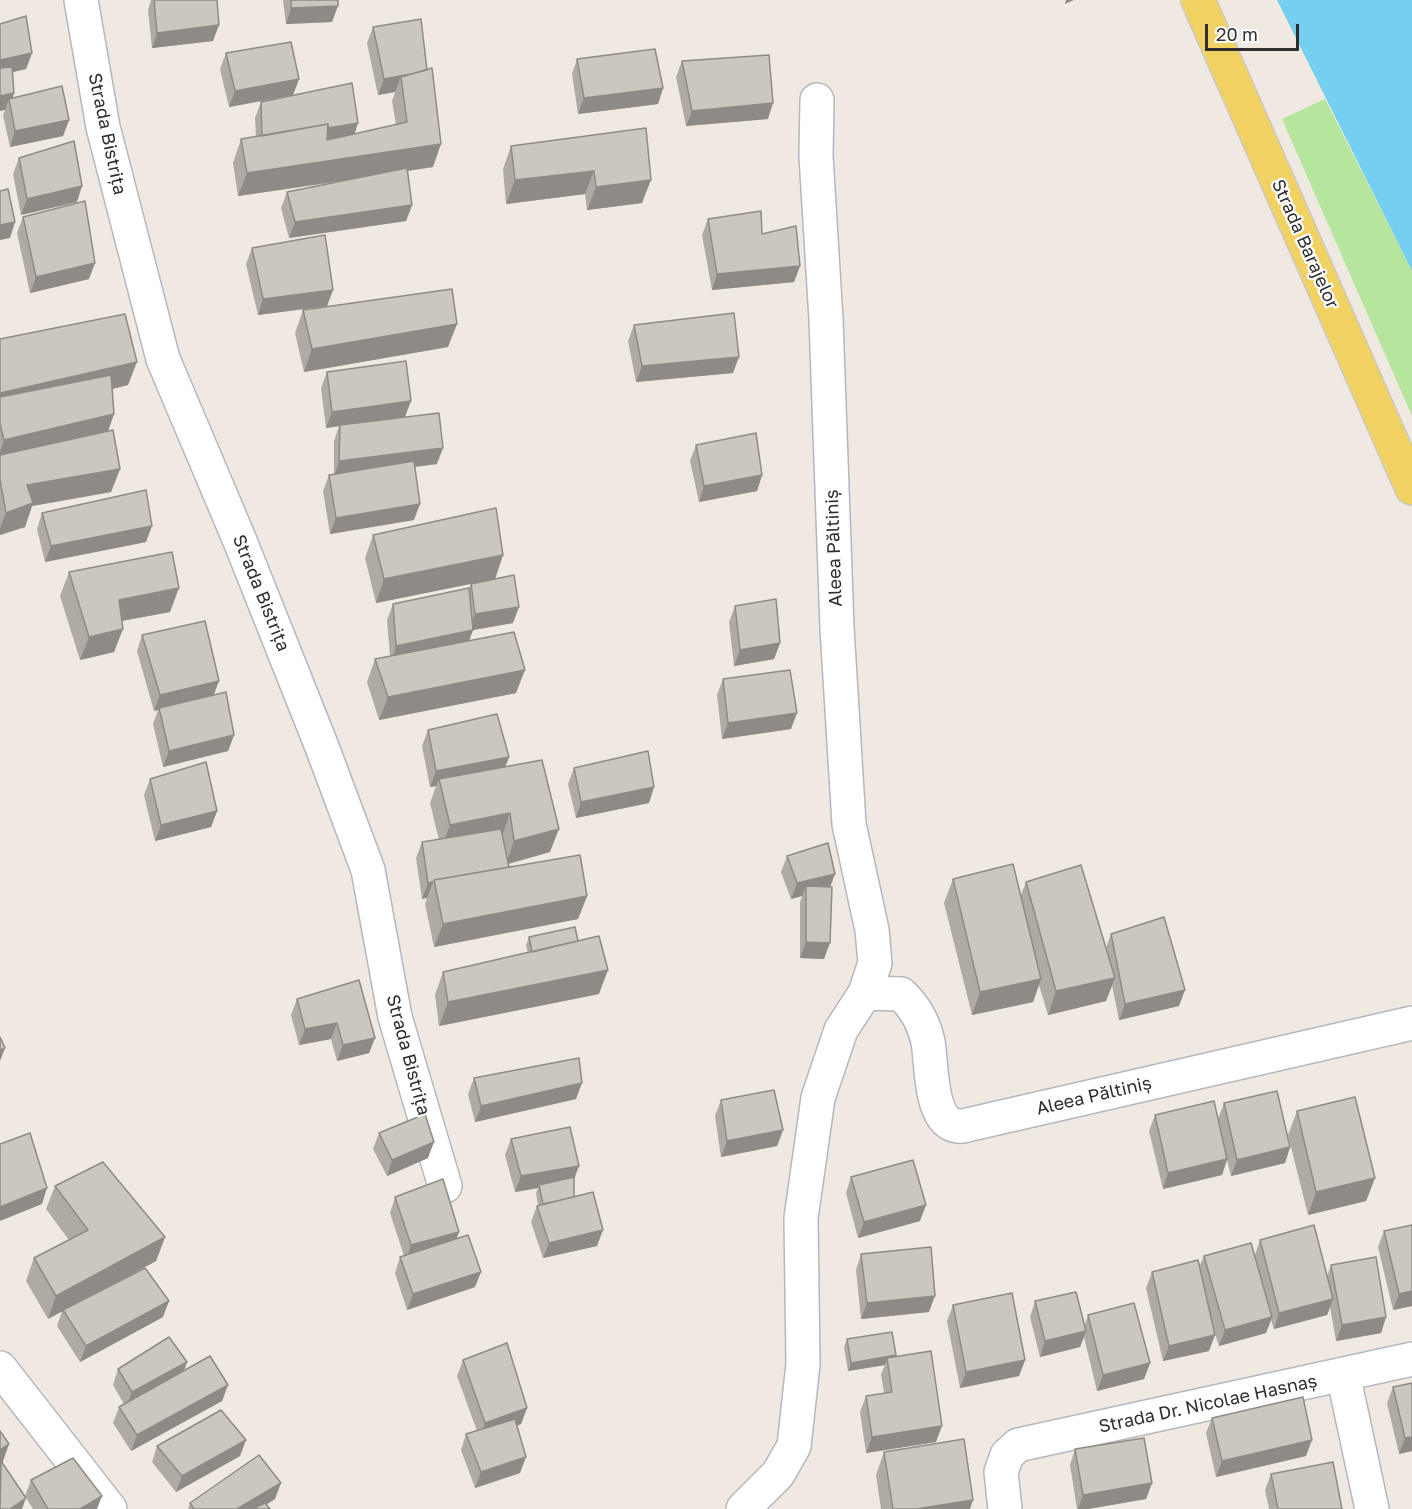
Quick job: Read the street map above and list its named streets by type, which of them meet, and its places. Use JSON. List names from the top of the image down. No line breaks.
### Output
{"streets":{"main road":["Strada Barajelor"],"street":["Strada Bistrița","Aleea Păltiniș","Strada Dr. Nicolae Hasnaș"]},"scale_bar":"20 m"}
